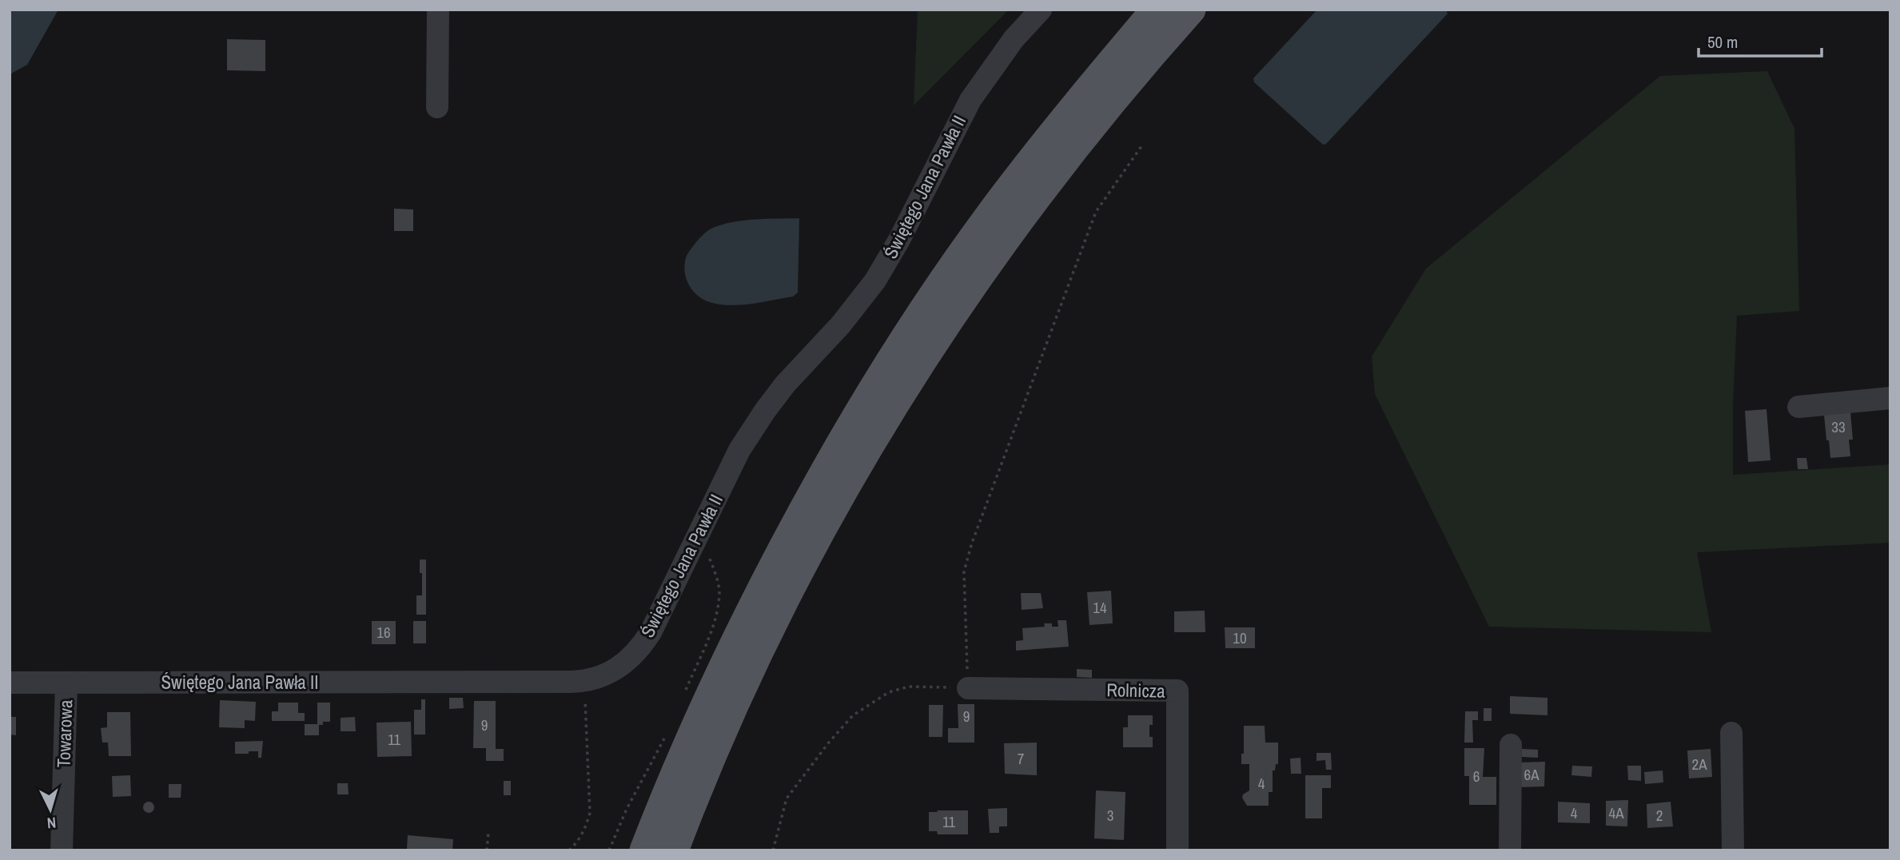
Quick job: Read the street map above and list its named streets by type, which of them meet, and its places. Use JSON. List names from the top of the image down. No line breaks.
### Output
{"streets":{"street":["Świętego Jana Pawła II","Rolnicza","Towarowa"]},"crossings":[["Świętego Jana Pawła II","Towarowa"]],"house_numbers":["33","14","16","10","9","9","11","7","2A","6A","6","4","4","4A","3","2","11"],"scale_bar":"50 m","north":"bottom"}
